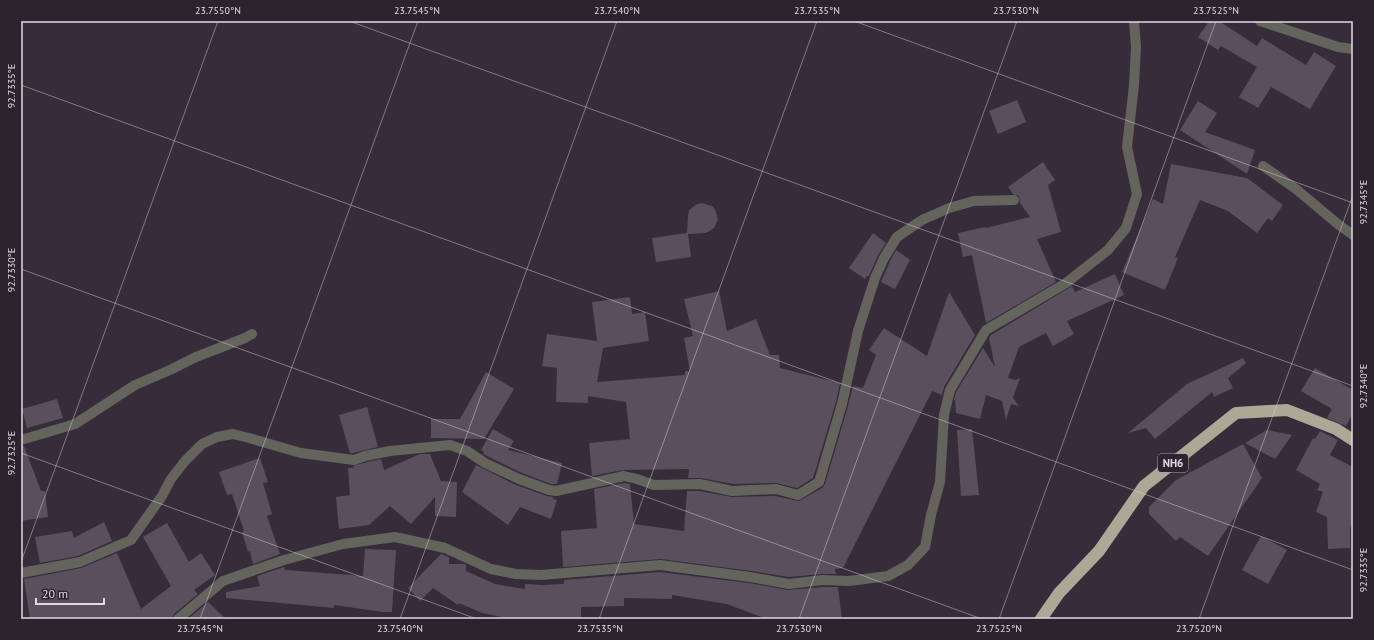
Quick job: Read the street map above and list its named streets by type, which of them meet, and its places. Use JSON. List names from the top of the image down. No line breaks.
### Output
{"streets":{"highway":["NH6"]},"scale_bar":"20 m","coordinates":["23.7550°N","23.7545°N","23.7540°N","23.7535°N","23.7530°N","23.7525°N","92.7335°E","92.7345°E","92.7330°E","92.7340°E","92.7325°E","23.7520°N"]}
